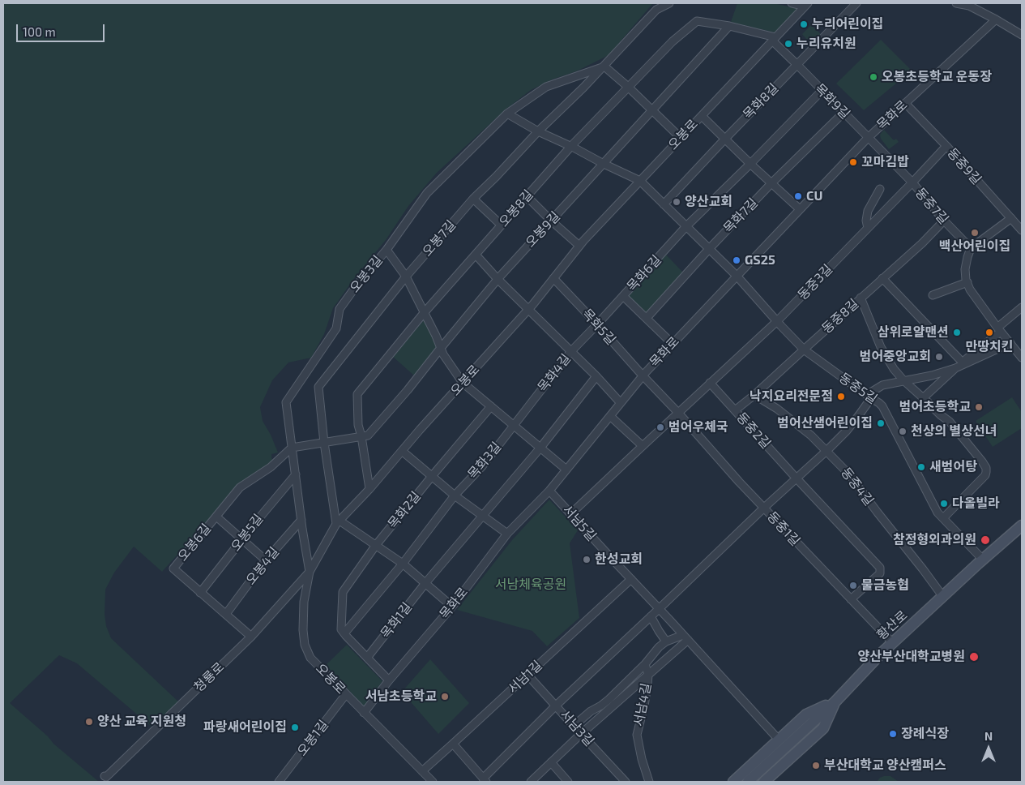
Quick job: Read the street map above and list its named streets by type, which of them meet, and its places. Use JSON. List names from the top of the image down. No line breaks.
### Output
{"streets":{"main road":["황산로"],"street":["목화8길","목화9길","목화로","오봉로","동중9길","동중7길","오봉8길","목화7길","오봉9길","오봉7길","목화6길","오봉3길","동중3길","동중8길","목화5길","목화4길","동중5길","동중2길","목화3길","동중4길","목화2길","서남5길","동중1길","오봉5길","오봉6길","오봉4길","목화1길","청룡로","서남1길","서남4길","서남3길","오봉1길"]},"crossings":[["목화8길","목화9길"],["목화9길","목화로"],["목화9길","오봉로"],["목화9길","동중7길"],["목화9길","오봉8길"],["목화로","오봉로"],["목화로","동중9길"],["목화로","동중7길"],["목화로","목화6길"],["목화로","목화5길"],["목화로","동중5길"],["목화로","서남5길"],["목화로","동중1길"],["오봉로","오봉8길"],["오봉로","오봉7길"],["오봉로","오봉3길"],["오봉로","목화5길"],["오봉로","청룡로"],["오봉로","서남1길"],["오봉로","오봉1길"],["동중9길","동중3길"],["동중7길","동중3길"],["동중7길","동중8길"],["오봉8길","오봉9길"],["오봉7길","오봉3길"],["목화6길","목화4길"],["오봉3길","오봉5길"],["오봉3길","오봉6길"],["오봉3길","오봉4길"],["오봉3길","청룡로"],["동중3길","동중5길"],["동중3길","동중2길"],["동중3길","동중1길"],["동중8길","동중5길"],["동중8길","동중2길"],["동중8길","동중4길"],["목화5길","목화4길"],["목화5길","동중1길"],["목화4길","목화3길"],["동중5길","황산로"],["동중2길","동중1길"],["동중4길","황산로"],["서남5길","서남1길"],["동중1길","황산로"],["오봉5길","오봉6길"],["오봉6길","오봉4길"],["오봉6길","청룡로"],["서남1길","서남3길"]],"parks":["서남체육공원"],"places":["누리어린이집","누리유치원","오봉초등학교 운동장","꼬마김밥","CU","양산교회","백산어린이집","GS25","삼위로얄맨션","만땅치킨","범어중앙교회","낙지요리전문점","범어초등학교","범어산샘어린이집","범어우체국","천상의 별상선녀","새범어탕","다올빌라","참정형외과의원","한성교회","물금농협","양산부산대학교병원","서남초등학교","양산 교육 지원청","파랑새어린이집","장례식장","부산대학교 양산캠퍼스"],"scale_bar":"100 m","north":"top"}
